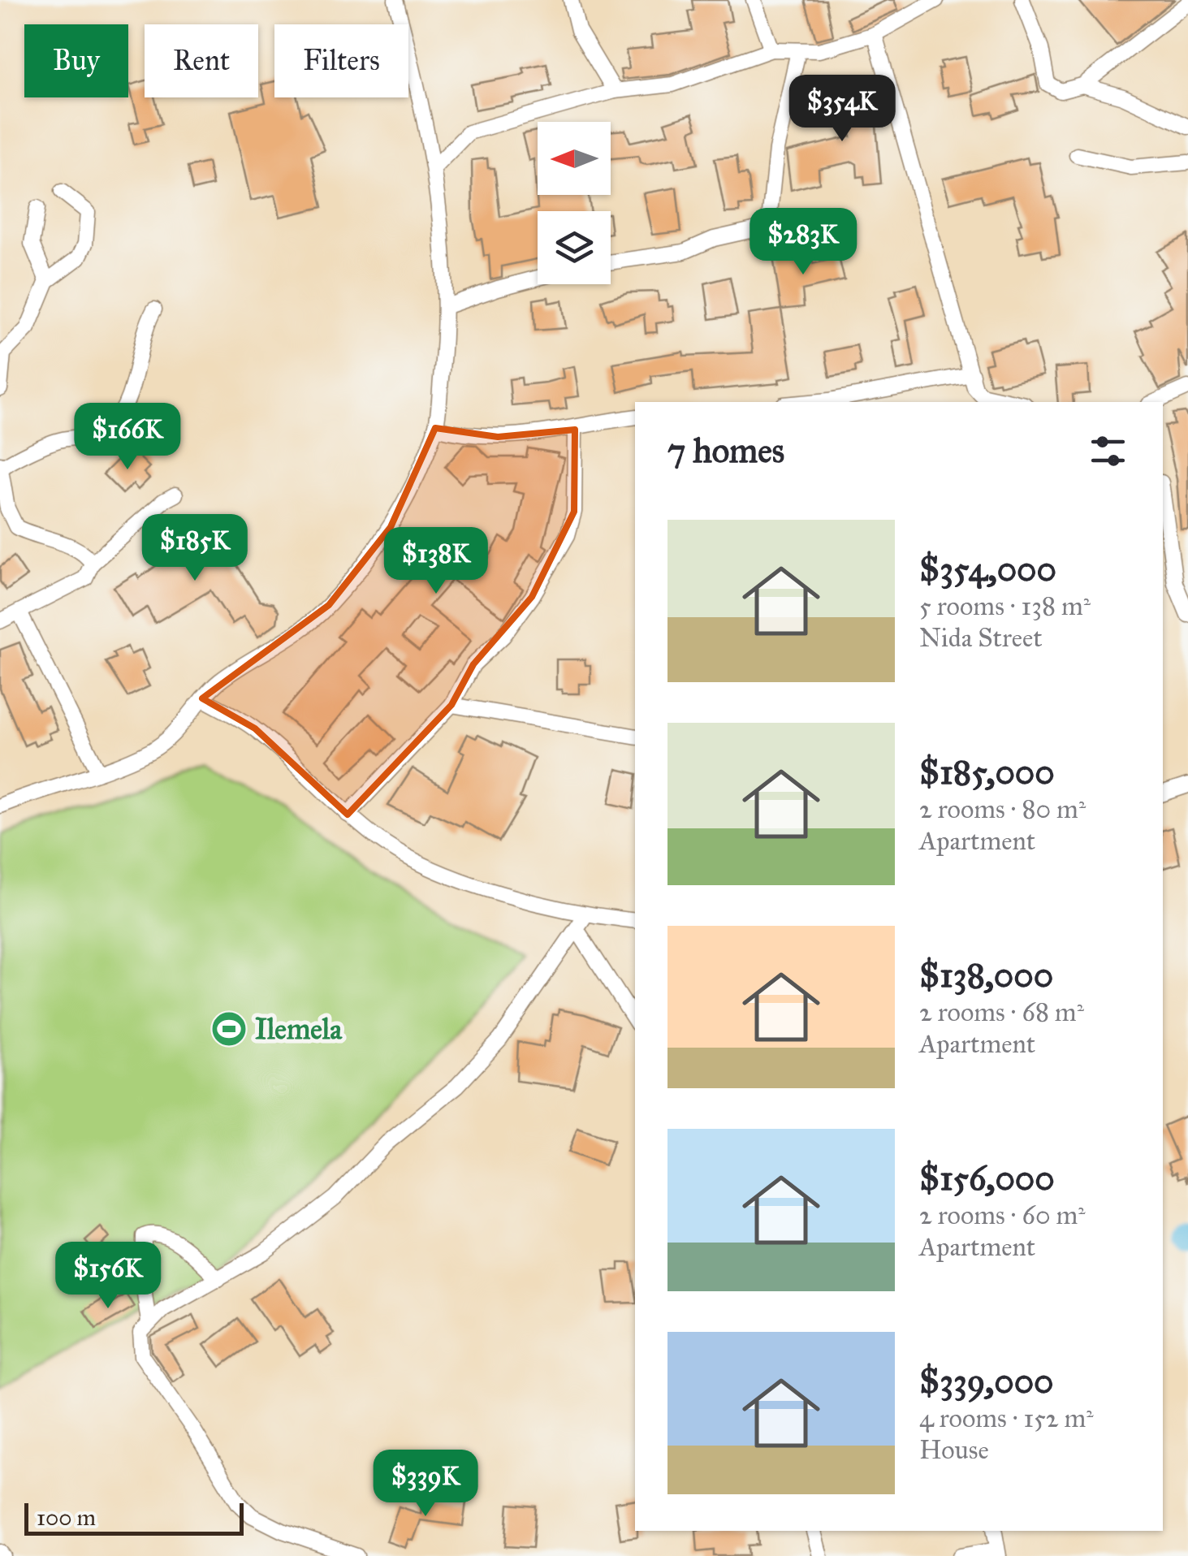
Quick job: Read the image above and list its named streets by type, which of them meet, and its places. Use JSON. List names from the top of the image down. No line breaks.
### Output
{"places":{"sports":["Ilemela"]},"scale_bar":"100 m","north":"left","page":{"chip":["Buy","Rent","Filters"],"price":["$354K","$283K","$166K","$185K","$138K","$156K","$339K"],"heading":"7 homes","list":[{"name":"$354,000","note":"5 rooms · 138 m² · Nida Street"},{"name":"$185,000","note":"2 rooms · 80 m² · Apartment"},{"name":"$138,000","note":"2 rooms · 68 m² · Apartment"},{"name":"$156,000","note":"2 rooms · 60 m² · Apartment"},{"name":"$339,000","note":"4 rooms · 152 m² · House"}],"scale":"100 m"}}
